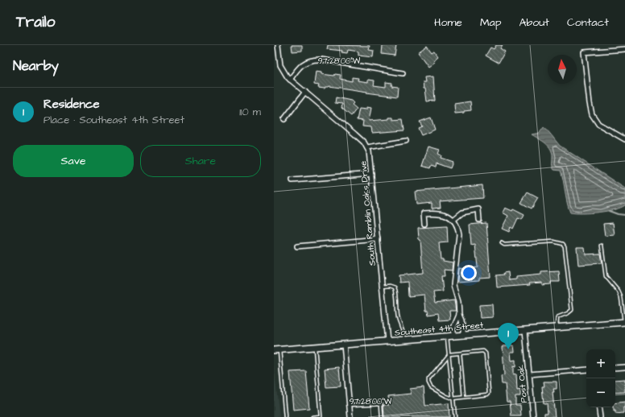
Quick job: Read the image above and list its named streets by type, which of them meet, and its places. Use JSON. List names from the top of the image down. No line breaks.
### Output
{"streets":{"main road":["Southeast 4th Street"],"street":["South Ramblin Oaks Drive","Post Oak"]},"crossings":[["South Ramblin Oaks Drive","Southeast 4th Street"],["Southeast 4th Street","Post Oak"]],"north":"top","page":{"header":"Trailo","nav":["Home","Map","About","Contact"],"heading":"Nearby","list":[{"mark":"1","name":"Residence","note":"Place · Southeast 4th Street","value":"110 m"}],"buttons":["Save","Share"],"pins":"1","map_buttons":["+","−"]},"coordinates":["97°28'00\"W"]}
